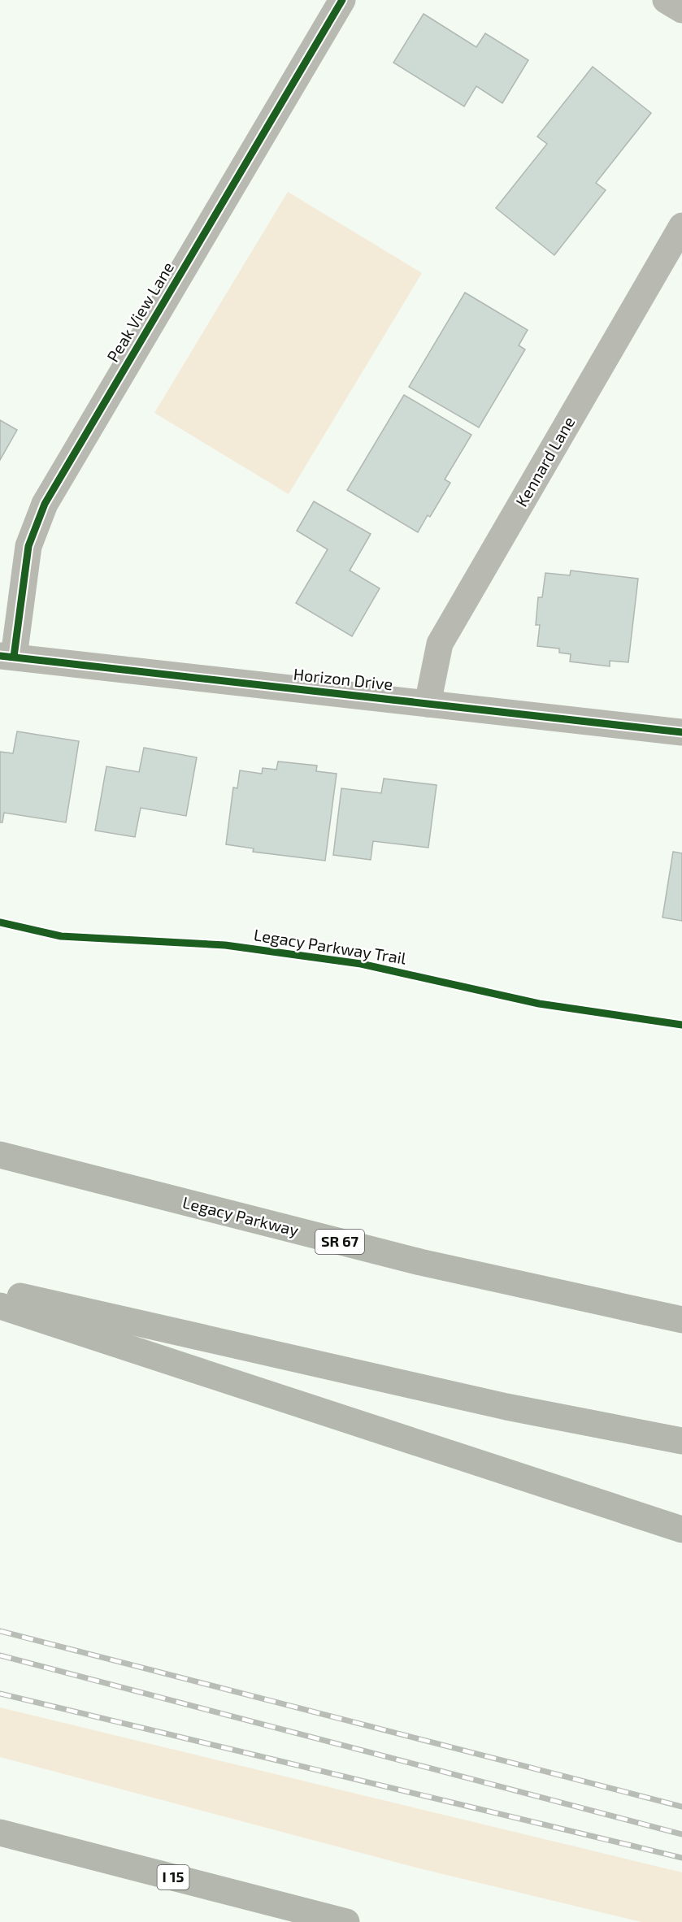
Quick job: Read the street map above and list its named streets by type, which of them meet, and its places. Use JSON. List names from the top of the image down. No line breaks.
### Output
{"streets":{"highway":["Legacy Parkway","SR 67","I 15"],"street":["Peak View Lane","Kennard Lane","Horizon Drive"],"cycle path":["Legacy Parkway Trail"]},"crossings":[["Peak View Lane","Horizon Drive"],["Kennard Lane","Horizon Drive"]]}
